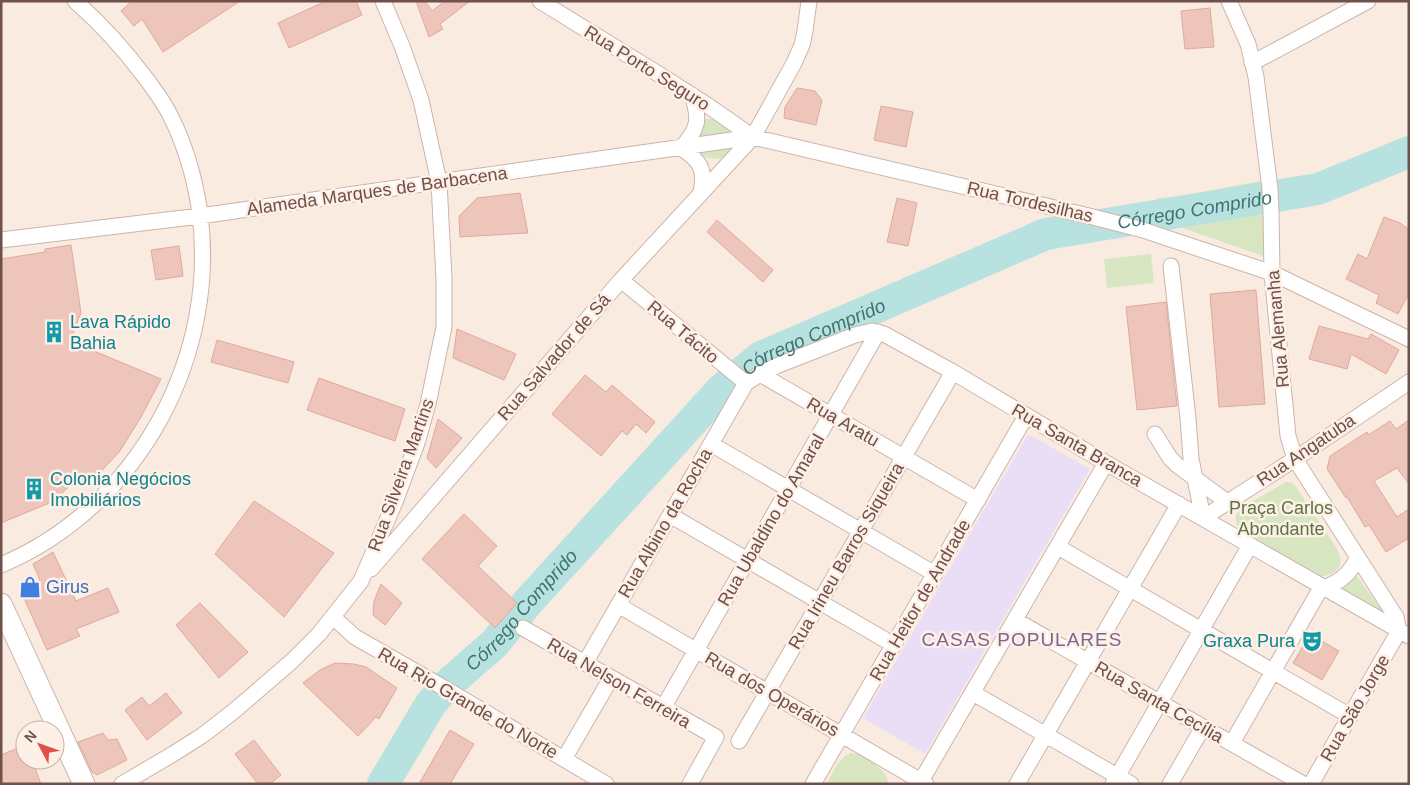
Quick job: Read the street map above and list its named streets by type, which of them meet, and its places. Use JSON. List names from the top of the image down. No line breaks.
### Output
{"streets":{"street":["Rua Porto Seguro","Alameda Marques de Barbacena","Rua Tordesilhas","Rua Alemanha","Rua Tácito","Rua Salvador de Sá","Rua Aratu","Rua Santa Branca","Rua Angatuba","Rua Silveira Martins","Rua Ubaldino do Amaral","Rua Albino da Rocha","Rua Irineu Barros Siqueira","Rua Heitor de Andrade","Rua Nelson Ferreira","Rua dos Operários","Rua Santa Cecília","Rua Rio Grande do Norte","Rua São Jorge"]},"crossings":[["Rua Porto Seguro","Alameda Marques de Barbacena"],["Rua Porto Seguro","Rua Tordesilhas"],["Rua Porto Seguro","Rua Salvador de Sá"],["Alameda Marques de Barbacena","Rua Tordesilhas"],["Alameda Marques de Barbacena","Rua Salvador de Sá"],["Alameda Marques de Barbacena","Rua Silveira Martins"],["Rua Tordesilhas","Rua Alemanha"],["Rua Tordesilhas","Rua Salvador de Sá"],["Rua Alemanha","Rua Santa Branca"],["Rua Alemanha","Rua Angatuba"],["Rua Alemanha","Rua São Jorge"],["Rua Tácito","Rua Salvador de Sá"],["Rua Tácito","Rua Albino da Rocha"],["Rua Salvador de Sá","Rua Silveira Martins"],["Rua Aratu","Rua Ubaldino do Amaral"],["Rua Aratu","Rua Irineu Barros Siqueira"],["Rua Aratu","Rua Heitor de Andrade"],["Rua Santa Branca","Rua Angatuba"],["Rua Santa Branca","Rua Ubaldino do Amaral"],["Rua Santa Branca","Rua Irineu Barros Siqueira"],["Rua Santa Branca","Rua Heitor de Andrade"],["Rua Santa Branca","Rua São Jorge"],["Rua Silveira Martins","Rua Rio Grande do Norte"],["Rua Ubaldino do Amaral","Rua Nelson Ferreira"],["Rua Ubaldino do Amaral","Rua dos Operários"],["Rua Albino da Rocha","Rua Nelson Ferreira"],["Rua Albino da Rocha","Rua dos Operários"],["Rua Irineu Barros Siqueira","Rua dos Operários"],["Rua Heitor de Andrade","Rua dos Operários"]],"districts":["CASAS POPULARES"],"water":["Córrego Comprido"],"parks":["Praça Carlos Abondante"],"places":{"building":["Lava Rápido Bahia","Colonia Negócios Imobiliários"],"shop":["Girus"],"theatre":["Graxa Pura"]},"north":"top left"}
